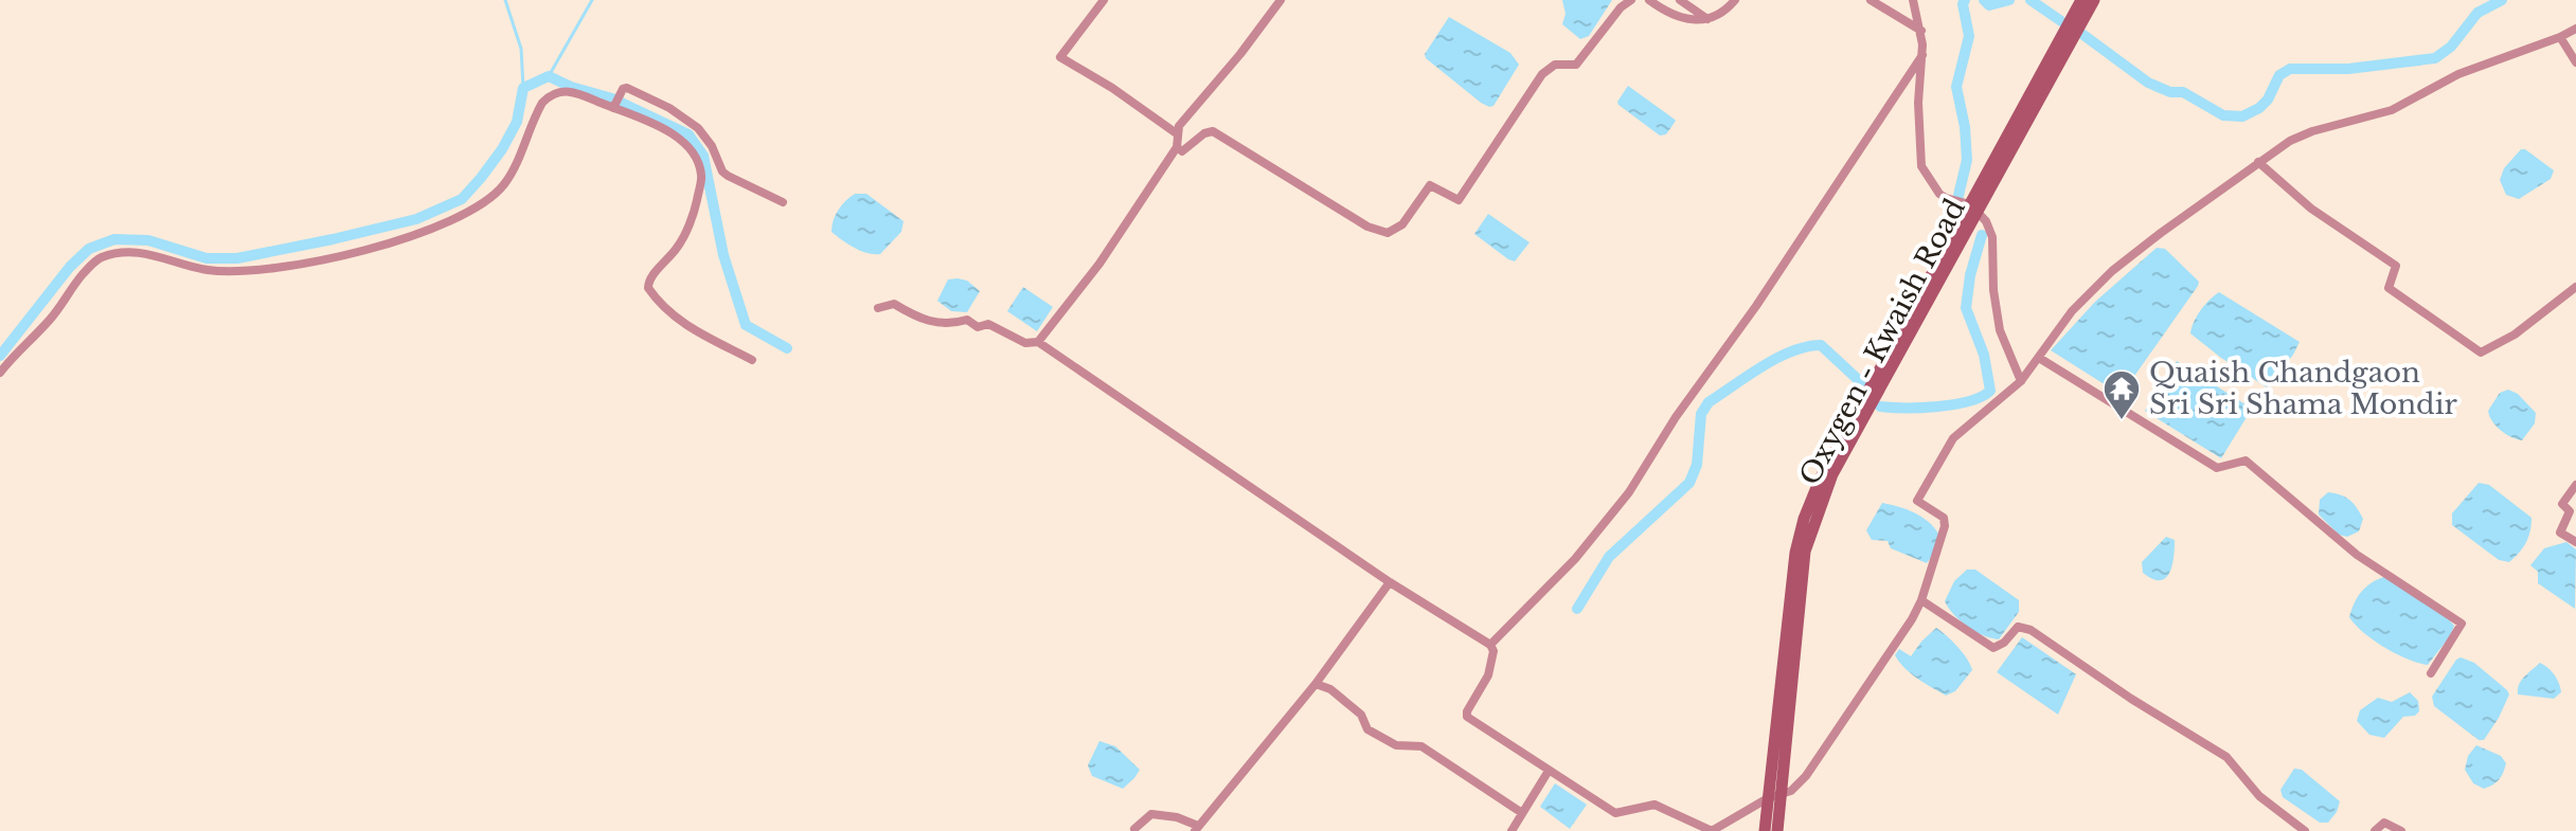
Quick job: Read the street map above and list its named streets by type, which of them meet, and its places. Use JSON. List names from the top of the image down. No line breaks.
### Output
{"streets":{"main road":["Oxygen - Kwaish Road"]},"places":{"temple":["Quaish Chandgaon Sri Sri Shama Mondir"]}}
